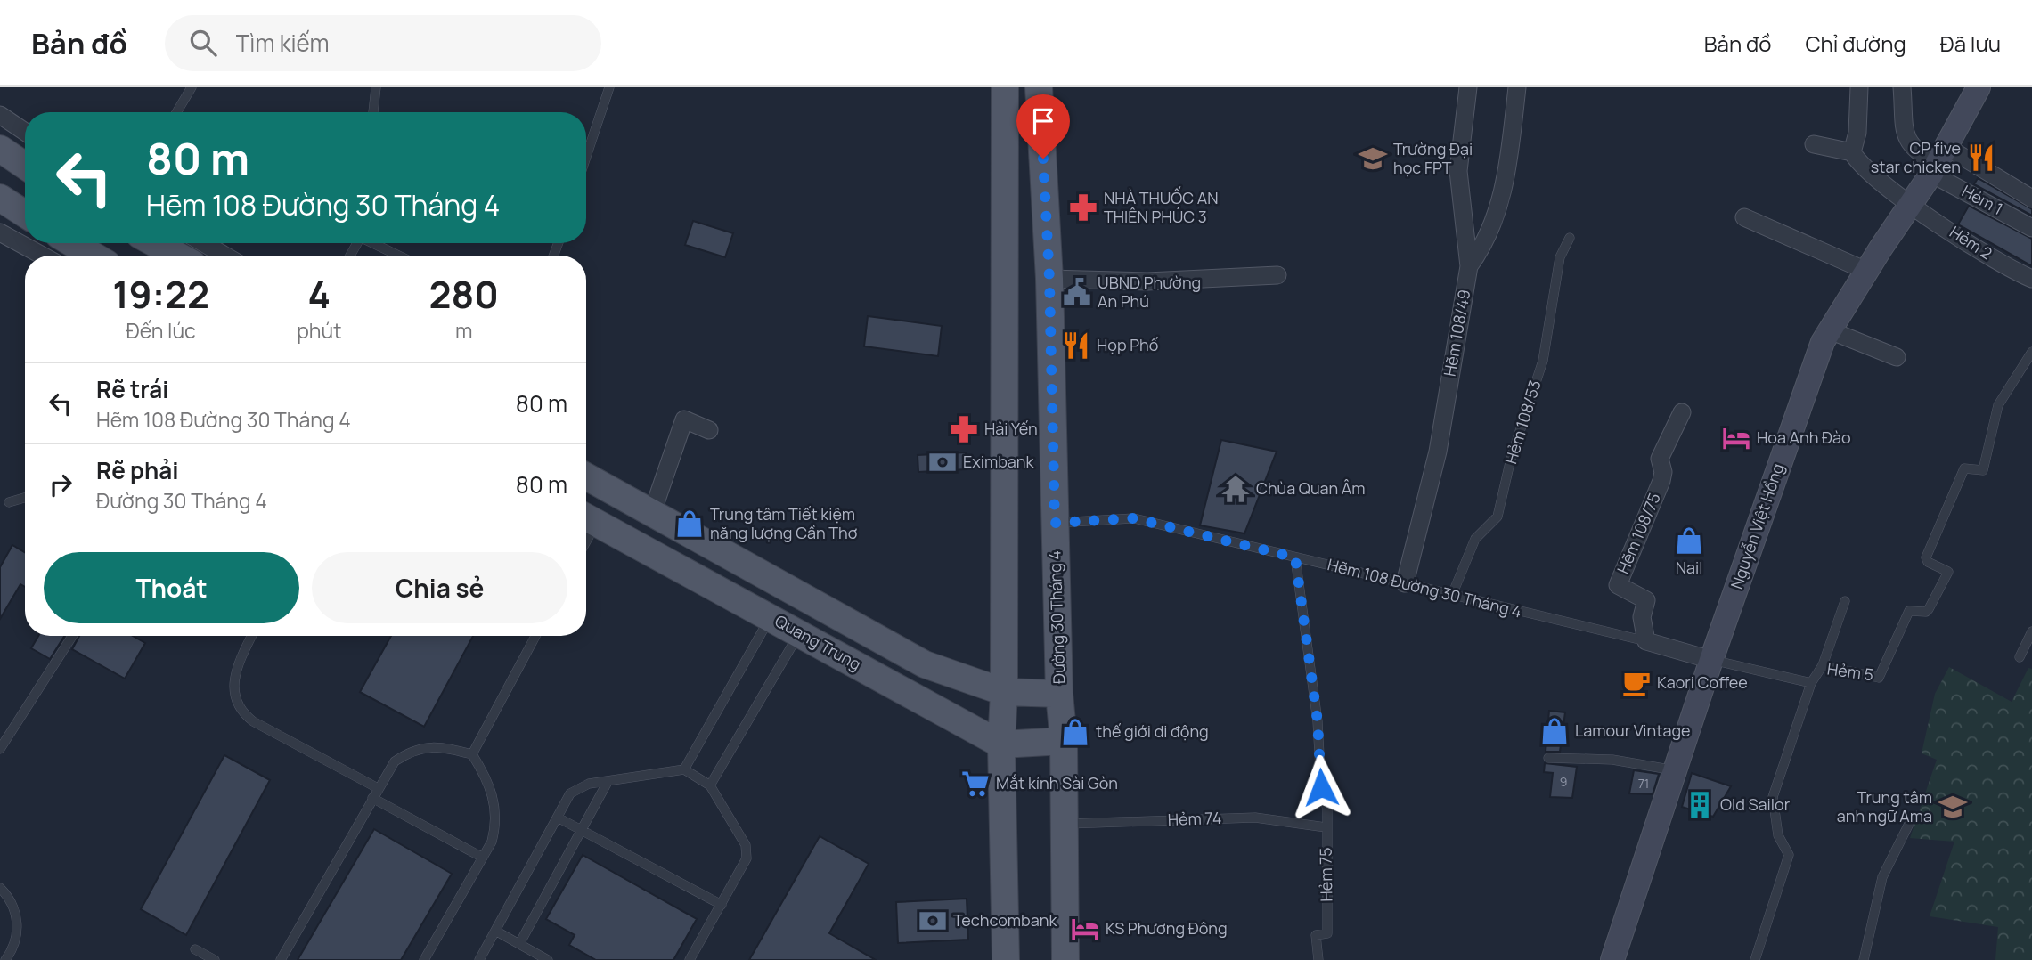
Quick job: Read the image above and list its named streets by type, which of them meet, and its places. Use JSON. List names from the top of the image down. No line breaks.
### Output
{"streets":{"main road":["Đường 30 Tháng 4","Quang Trung"],"street":["Hẻm 1","Hẻm 2","Hẽm 108/49","Nguyễn Việt Hồng","Hẽm 108/75"],"lane":["Hẻm 108/53","Hẽm 108 Đường 30 Tháng 4","Hẻm 5","Hẻm 74","Hẻm 75"]},"crossings":[["Hẻm 1","Nguyễn Việt Hồng"],["Hẻm 2","Nguyễn Việt Hồng"],["Hẽm 108/49","Hẽm 108 Đường 30 Tháng 4"],["Hẻm 108/53","Hẽm 108 Đường 30 Tháng 4"],["Nguyễn Việt Hồng","Hẻm 5"],["Hẽm 108/75","Hẽm 108 Đường 30 Tháng 4"],["Hẽm 108 Đường 30 Tháng 4","Đường 30 Tháng 4"],["Hẽm 108 Đường 30 Tháng 4","Hẻm 75"],["Đường 30 Tháng 4","Hẻm 74"],["Hẻm 74","Hẻm 75"]],"places":{"restaurant":["CP five star chicken","Họp Phố"],"school or university":["Trường Đại học FPT","Trung tâm anh ngữ Ama"],"pharmacy":["NHÀ THUỐC AN THIÊN PHÚC 3","Hải Yến"],"public building":["UBND Phường An Phú"],"hotel":["Hoa Anh Đào","KS Phương Đông"],"bank":["Eximbank","Techcombank"],"temple":["Chùa Quan Âm"],"shop":["Trung tâm Tiết kiệm năng lượng Cần Thơ","Nail","Lamour Vintage","thế giới di động"],"cafe":["Kaori Coffee"],"supermarket":["Mắt kính Sài Gòn"],"building":["Old Sailor"]},"house_numbers":["9","71"],"page":{"header":"Bản đồ","search":"Tìm kiếm","nav":["Bản đồ","Chỉ đường","Đã lưu"],"turn":["80 m","Hẽm 108 Đường 30 Tháng 4"],"eta":["19:22","Đến lúc","4","phút","280","m"],"list":[{"name":"Rẽ trái","note":"Hẽm 108 Đường 30 Tháng 4","value":"80 m"},{"name":"Rẽ phải","note":"Đường 30 Tháng 4","value":"80 m"}],"buttons":["Thoát","Chia sẻ"]}}
